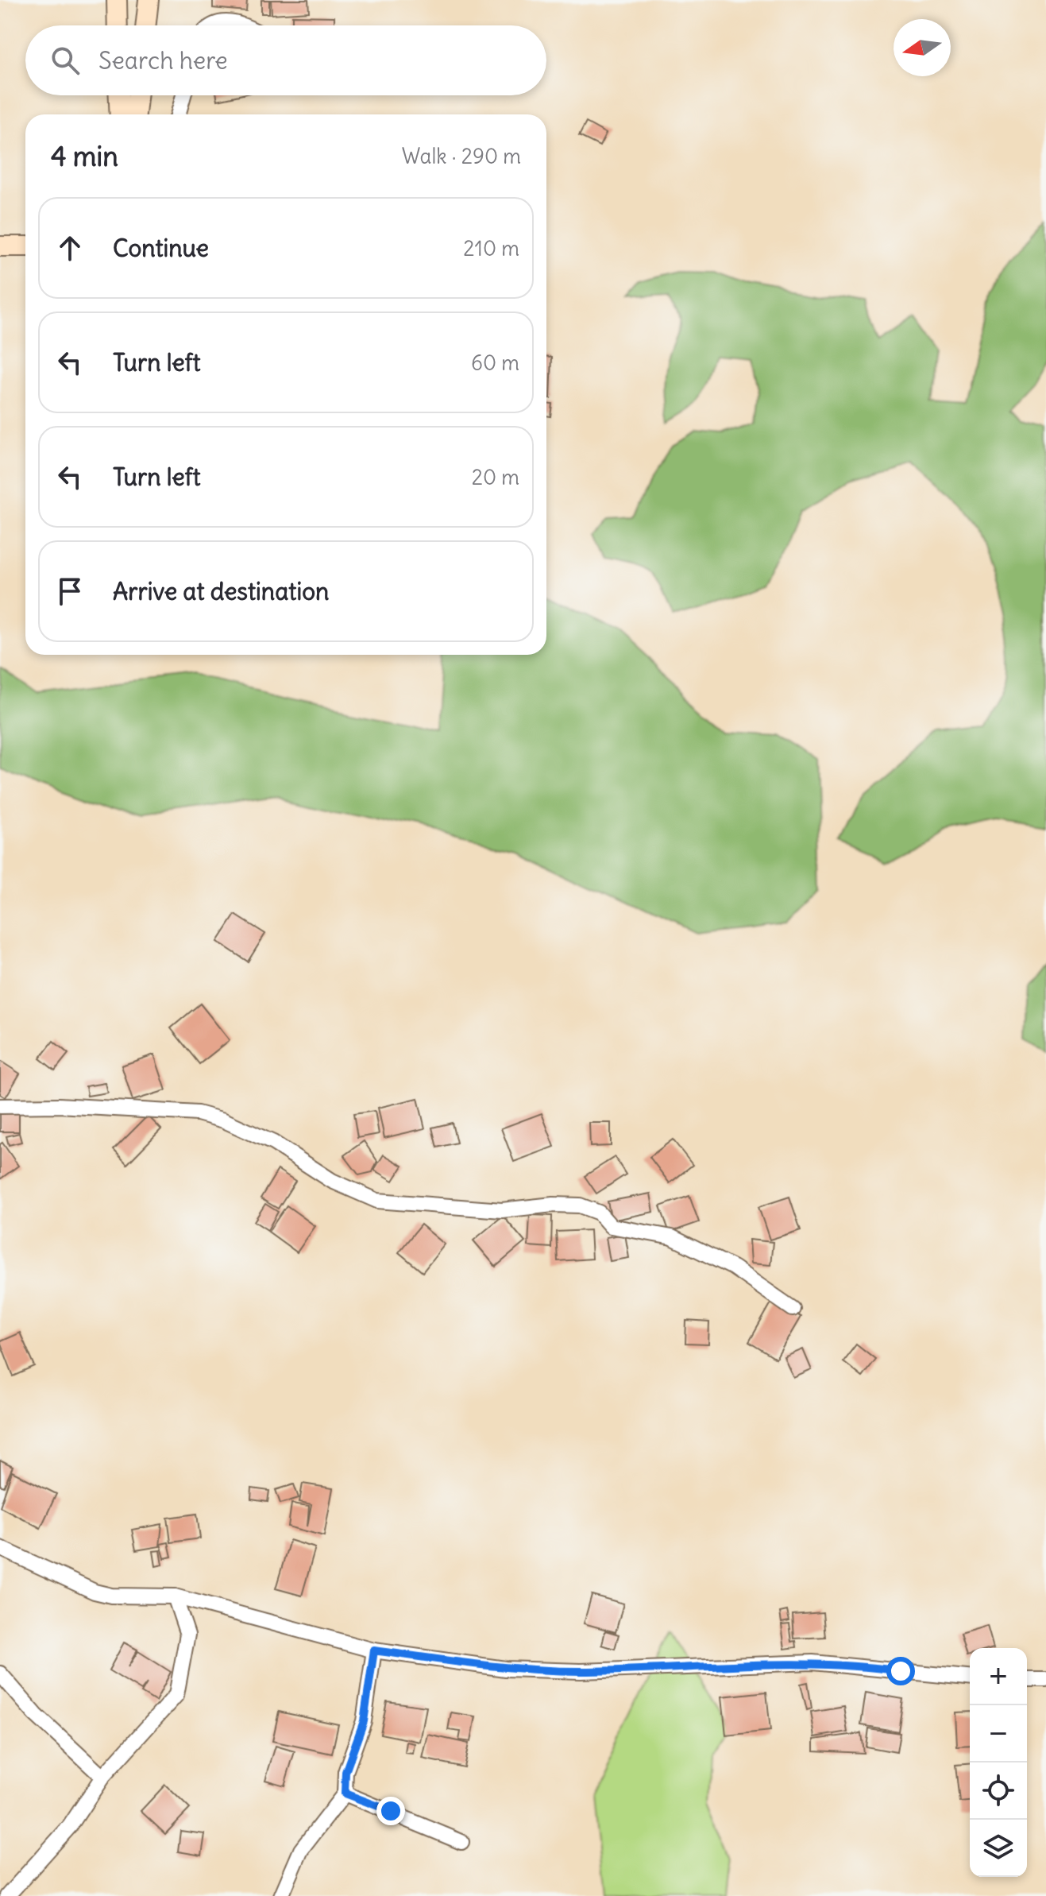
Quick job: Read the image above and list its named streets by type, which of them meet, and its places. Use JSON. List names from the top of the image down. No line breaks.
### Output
{"north":"left","page":{"search":"Search here","heading":["4 min","Walk · 290 m"],"list":[["Continue","210 m"],["Turn left","60 m"],["Turn left","20 m"],"Arrive at destination"],"map_buttons":["+","−"]}}
